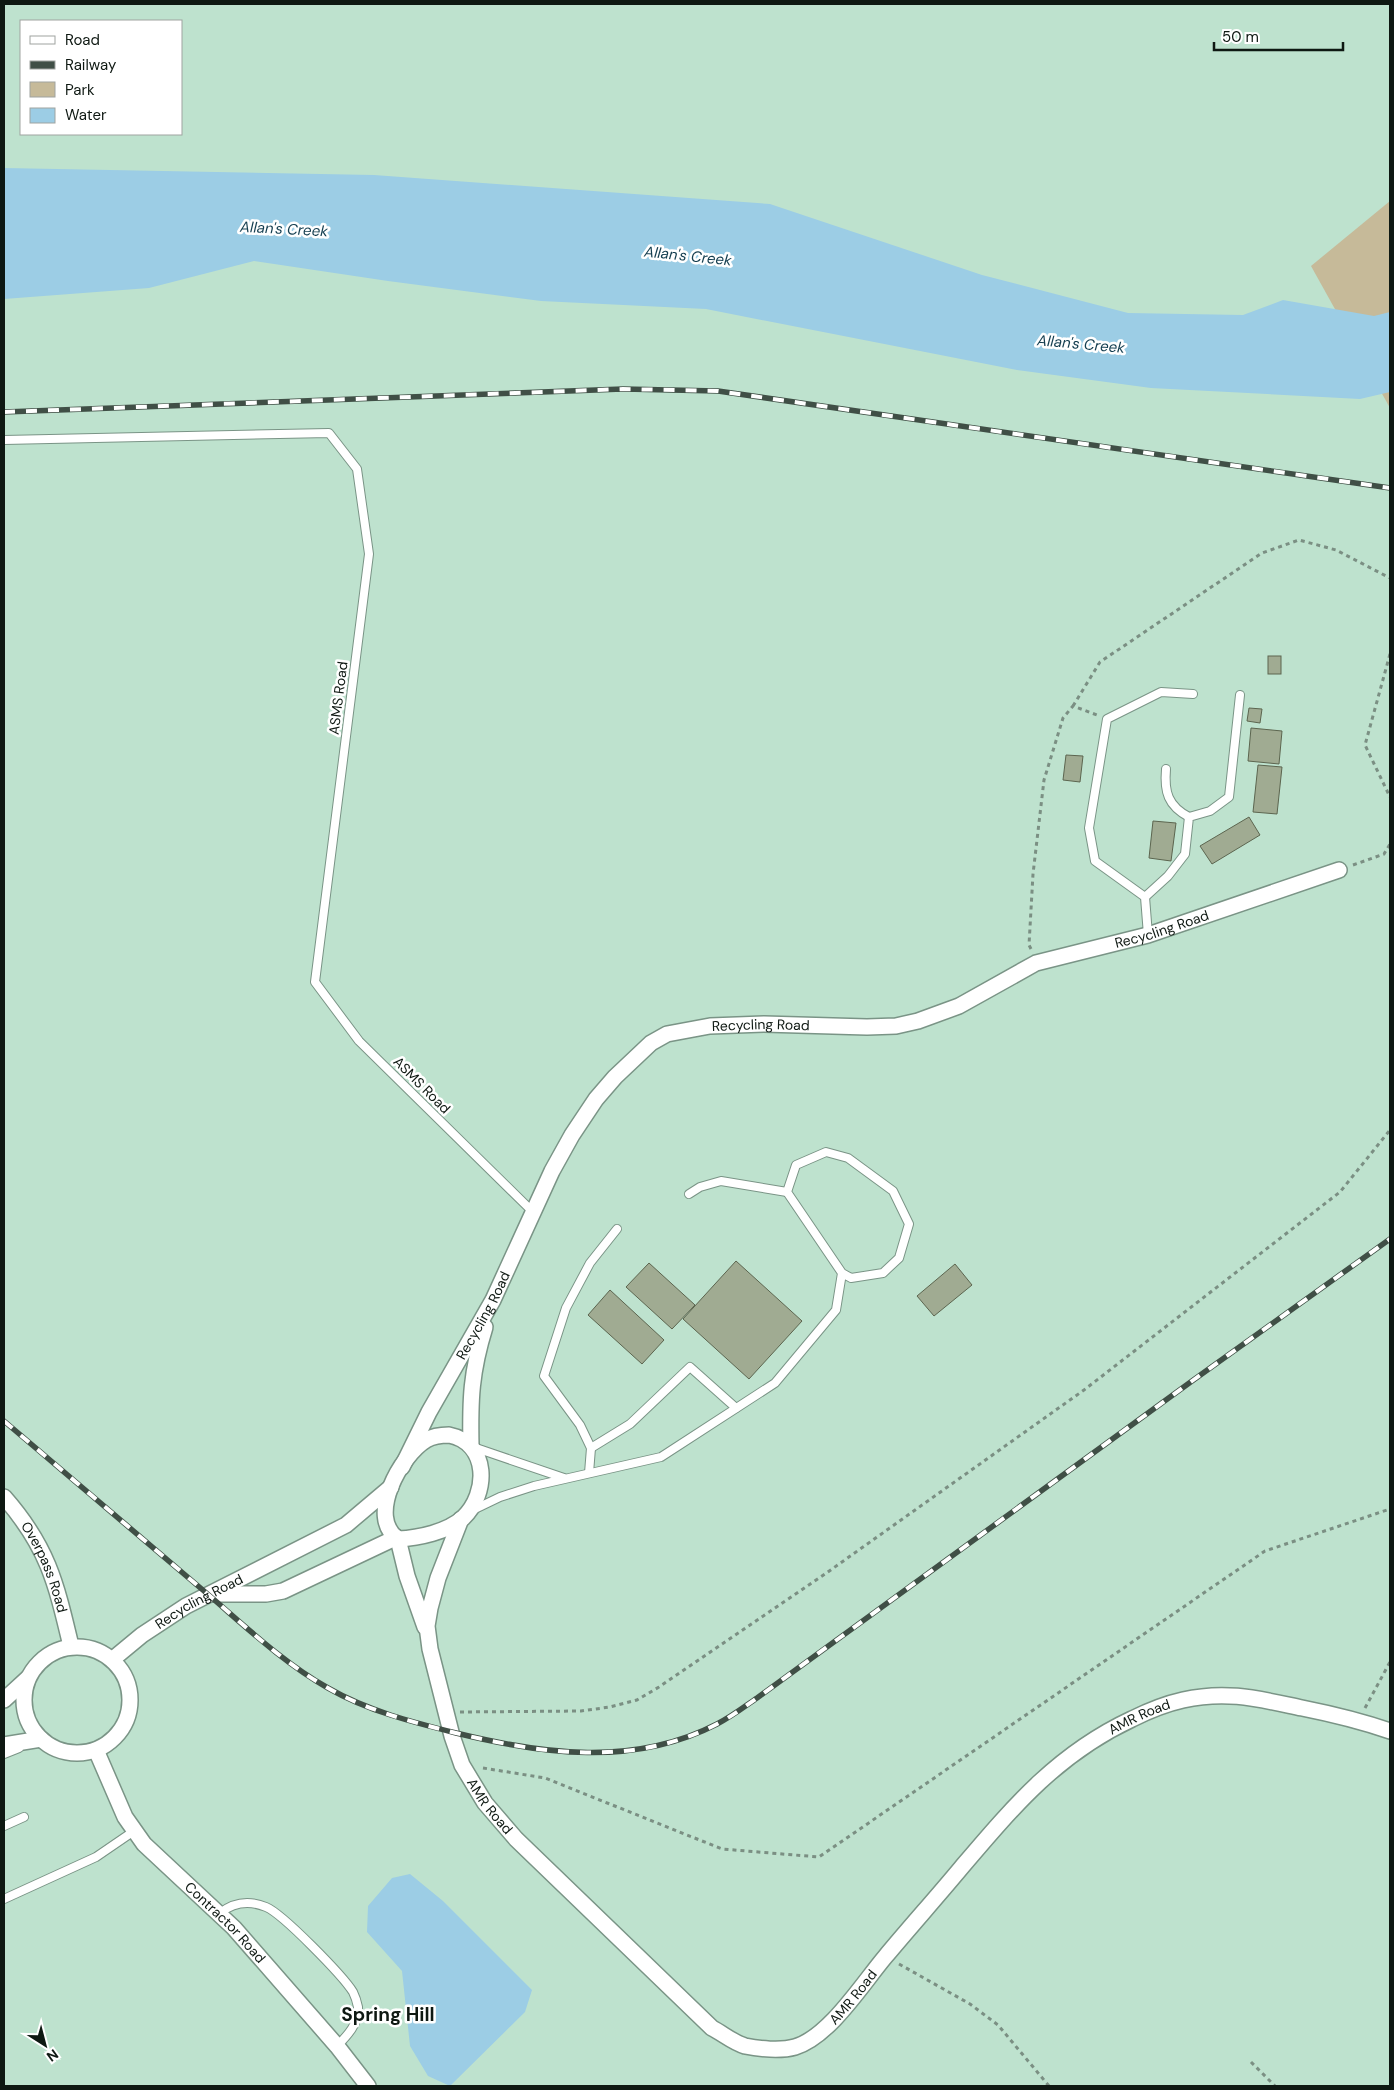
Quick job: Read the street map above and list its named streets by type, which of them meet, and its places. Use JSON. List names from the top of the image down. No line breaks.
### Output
{"streets":{"street":["Recycling Road","Overpass Road","AMR Road","Contractor Road"],"lane":["ASMS Road"]},"crossings":[["ASMS Road","Recycling Road"],["Recycling Road","Overpass Road"],["Recycling Road","AMR Road"],["Recycling Road","Contractor Road"],["Overpass Road","Contractor Road"]],"districts":["Spring Hill"],"water":["Allan's Creek"],"legend":["Road","Railway","Park","Water"],"scale_bar":"50 m","north":"bottom right"}
